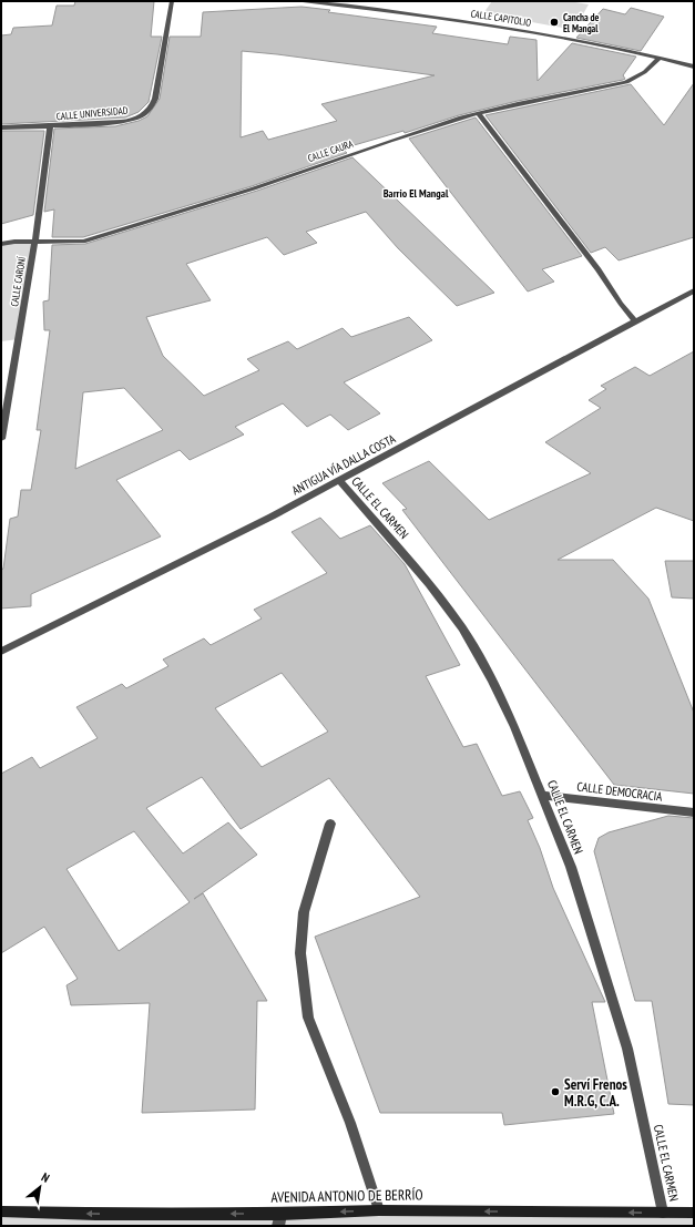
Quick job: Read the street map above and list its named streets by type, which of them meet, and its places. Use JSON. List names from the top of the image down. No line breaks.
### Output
{"streets":{"street":["CALLE CAPITOLIO","CALLE UNIVERSIDAD","CALLE CAURA","CALLE CARONÍ","ANTIGUA VÍA DALLA COSTA","CALLE EL CARMEN","CALLE DEMOCRACIA","AVENIDA ANTONIO DE BERRÍO"]},"crossings":[["CALLE CAPITOLIO","CALLE CAURA"],["CALLE UNIVERSIDAD","CALLE CARONÍ"],["CALLE CAURA","CALLE CARONÍ"],["ANTIGUA VÍA DALLA COSTA","CALLE EL CARMEN"],["CALLE EL CARMEN","CALLE DEMOCRACIA"],["CALLE EL CARMEN","AVENIDA ANTONIO DE BERRÍO"]],"one_way":["AVENIDA ANTONIO DE BERRÍO"],"districts":["Barrio El Mangal"],"places":["Cancha de El Mangal","Serví Frenos M.R.G, C.A."],"north":"top right"}
